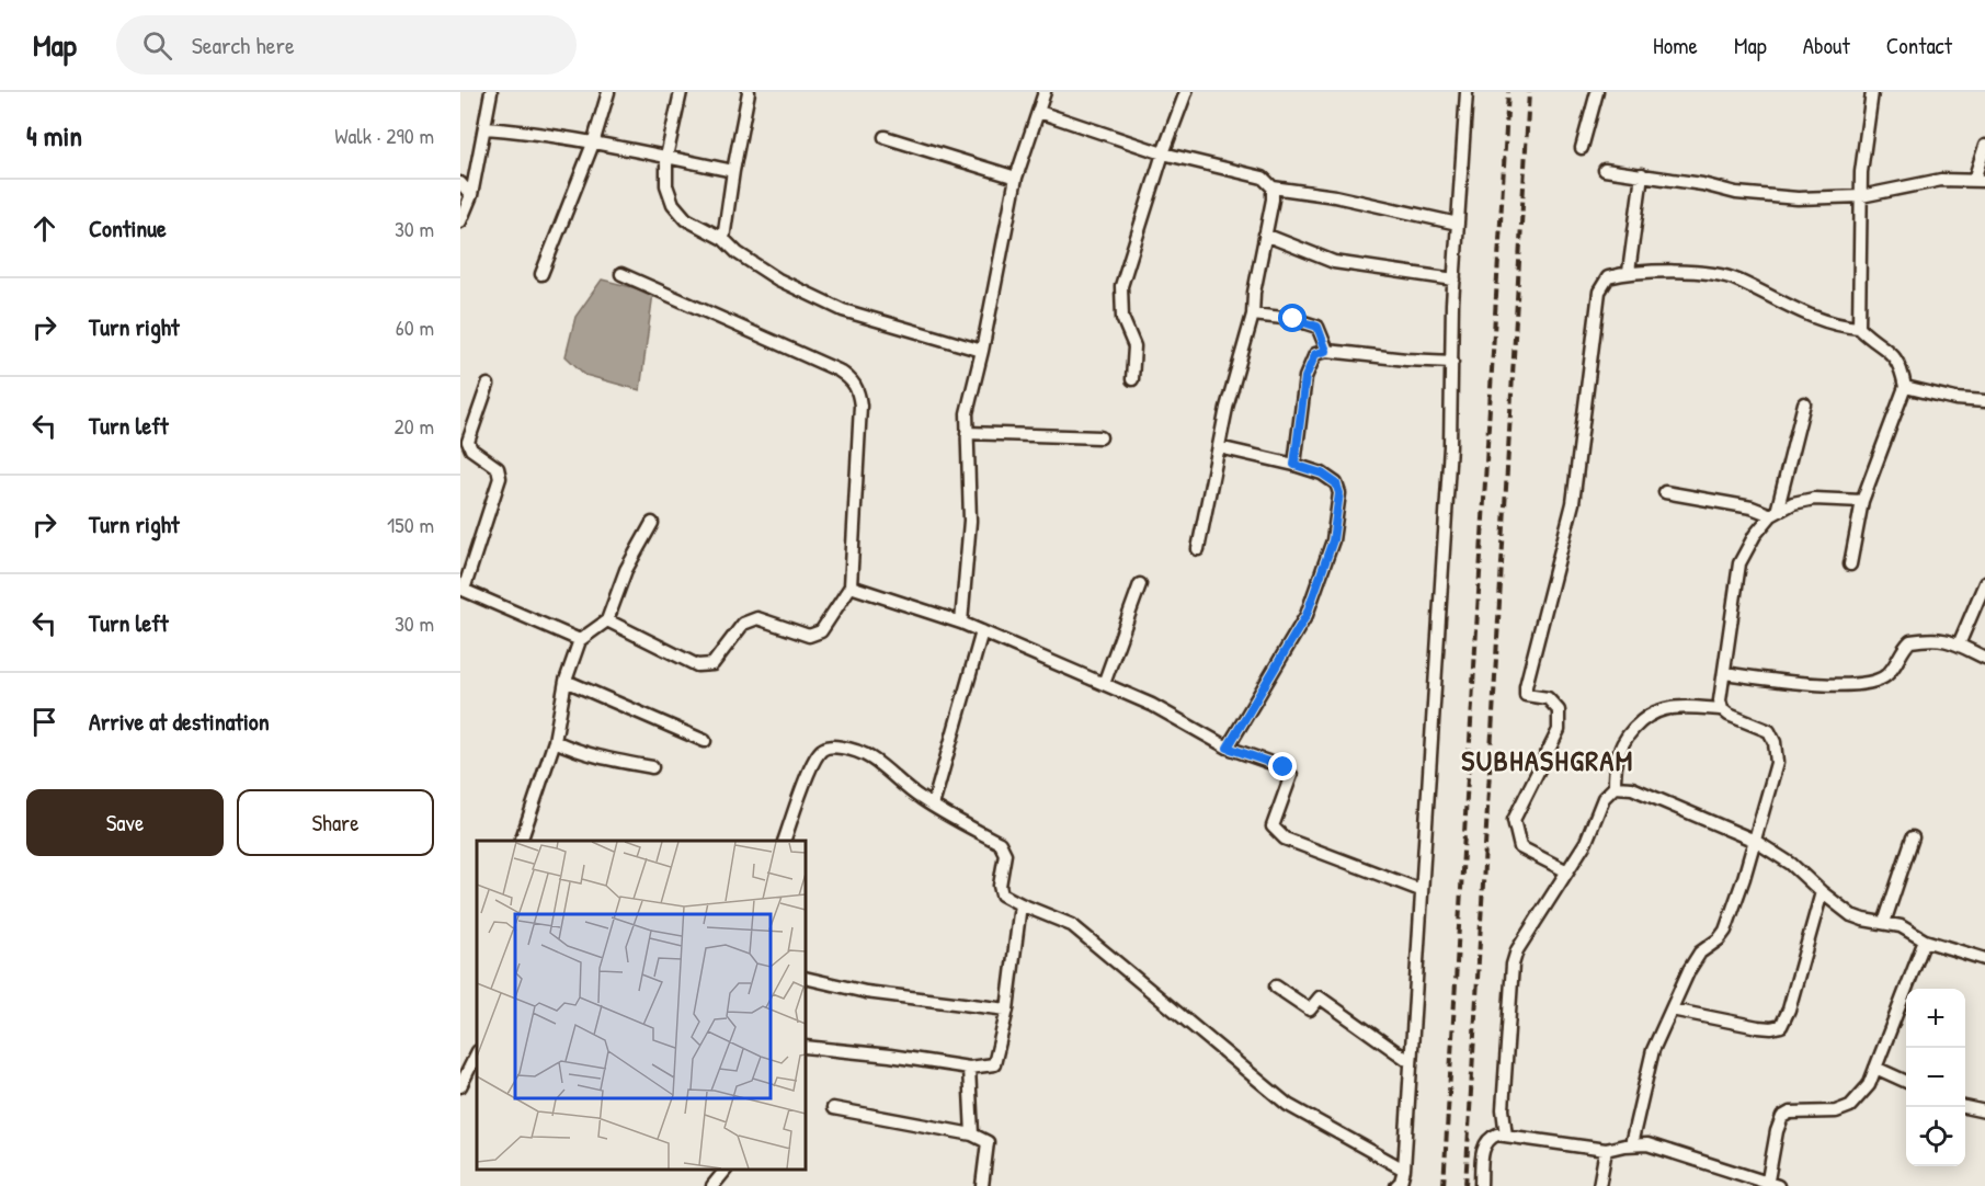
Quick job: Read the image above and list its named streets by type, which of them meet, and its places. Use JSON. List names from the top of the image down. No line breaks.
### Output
{"districts":["SUBHASHGRAM"],"page":{"header":"Map","search":"Search here","nav":["Home","Map","About","Contact"],"heading":["4 min","Walk · 290 m"],"list":[["Continue","30 m"],["Turn right","60 m"],["Turn left","20 m"],["Turn right","150 m"],["Turn left","30 m"],"Arrive at destination"],"buttons":["Save","Share"],"map_buttons":["+","−"]}}
